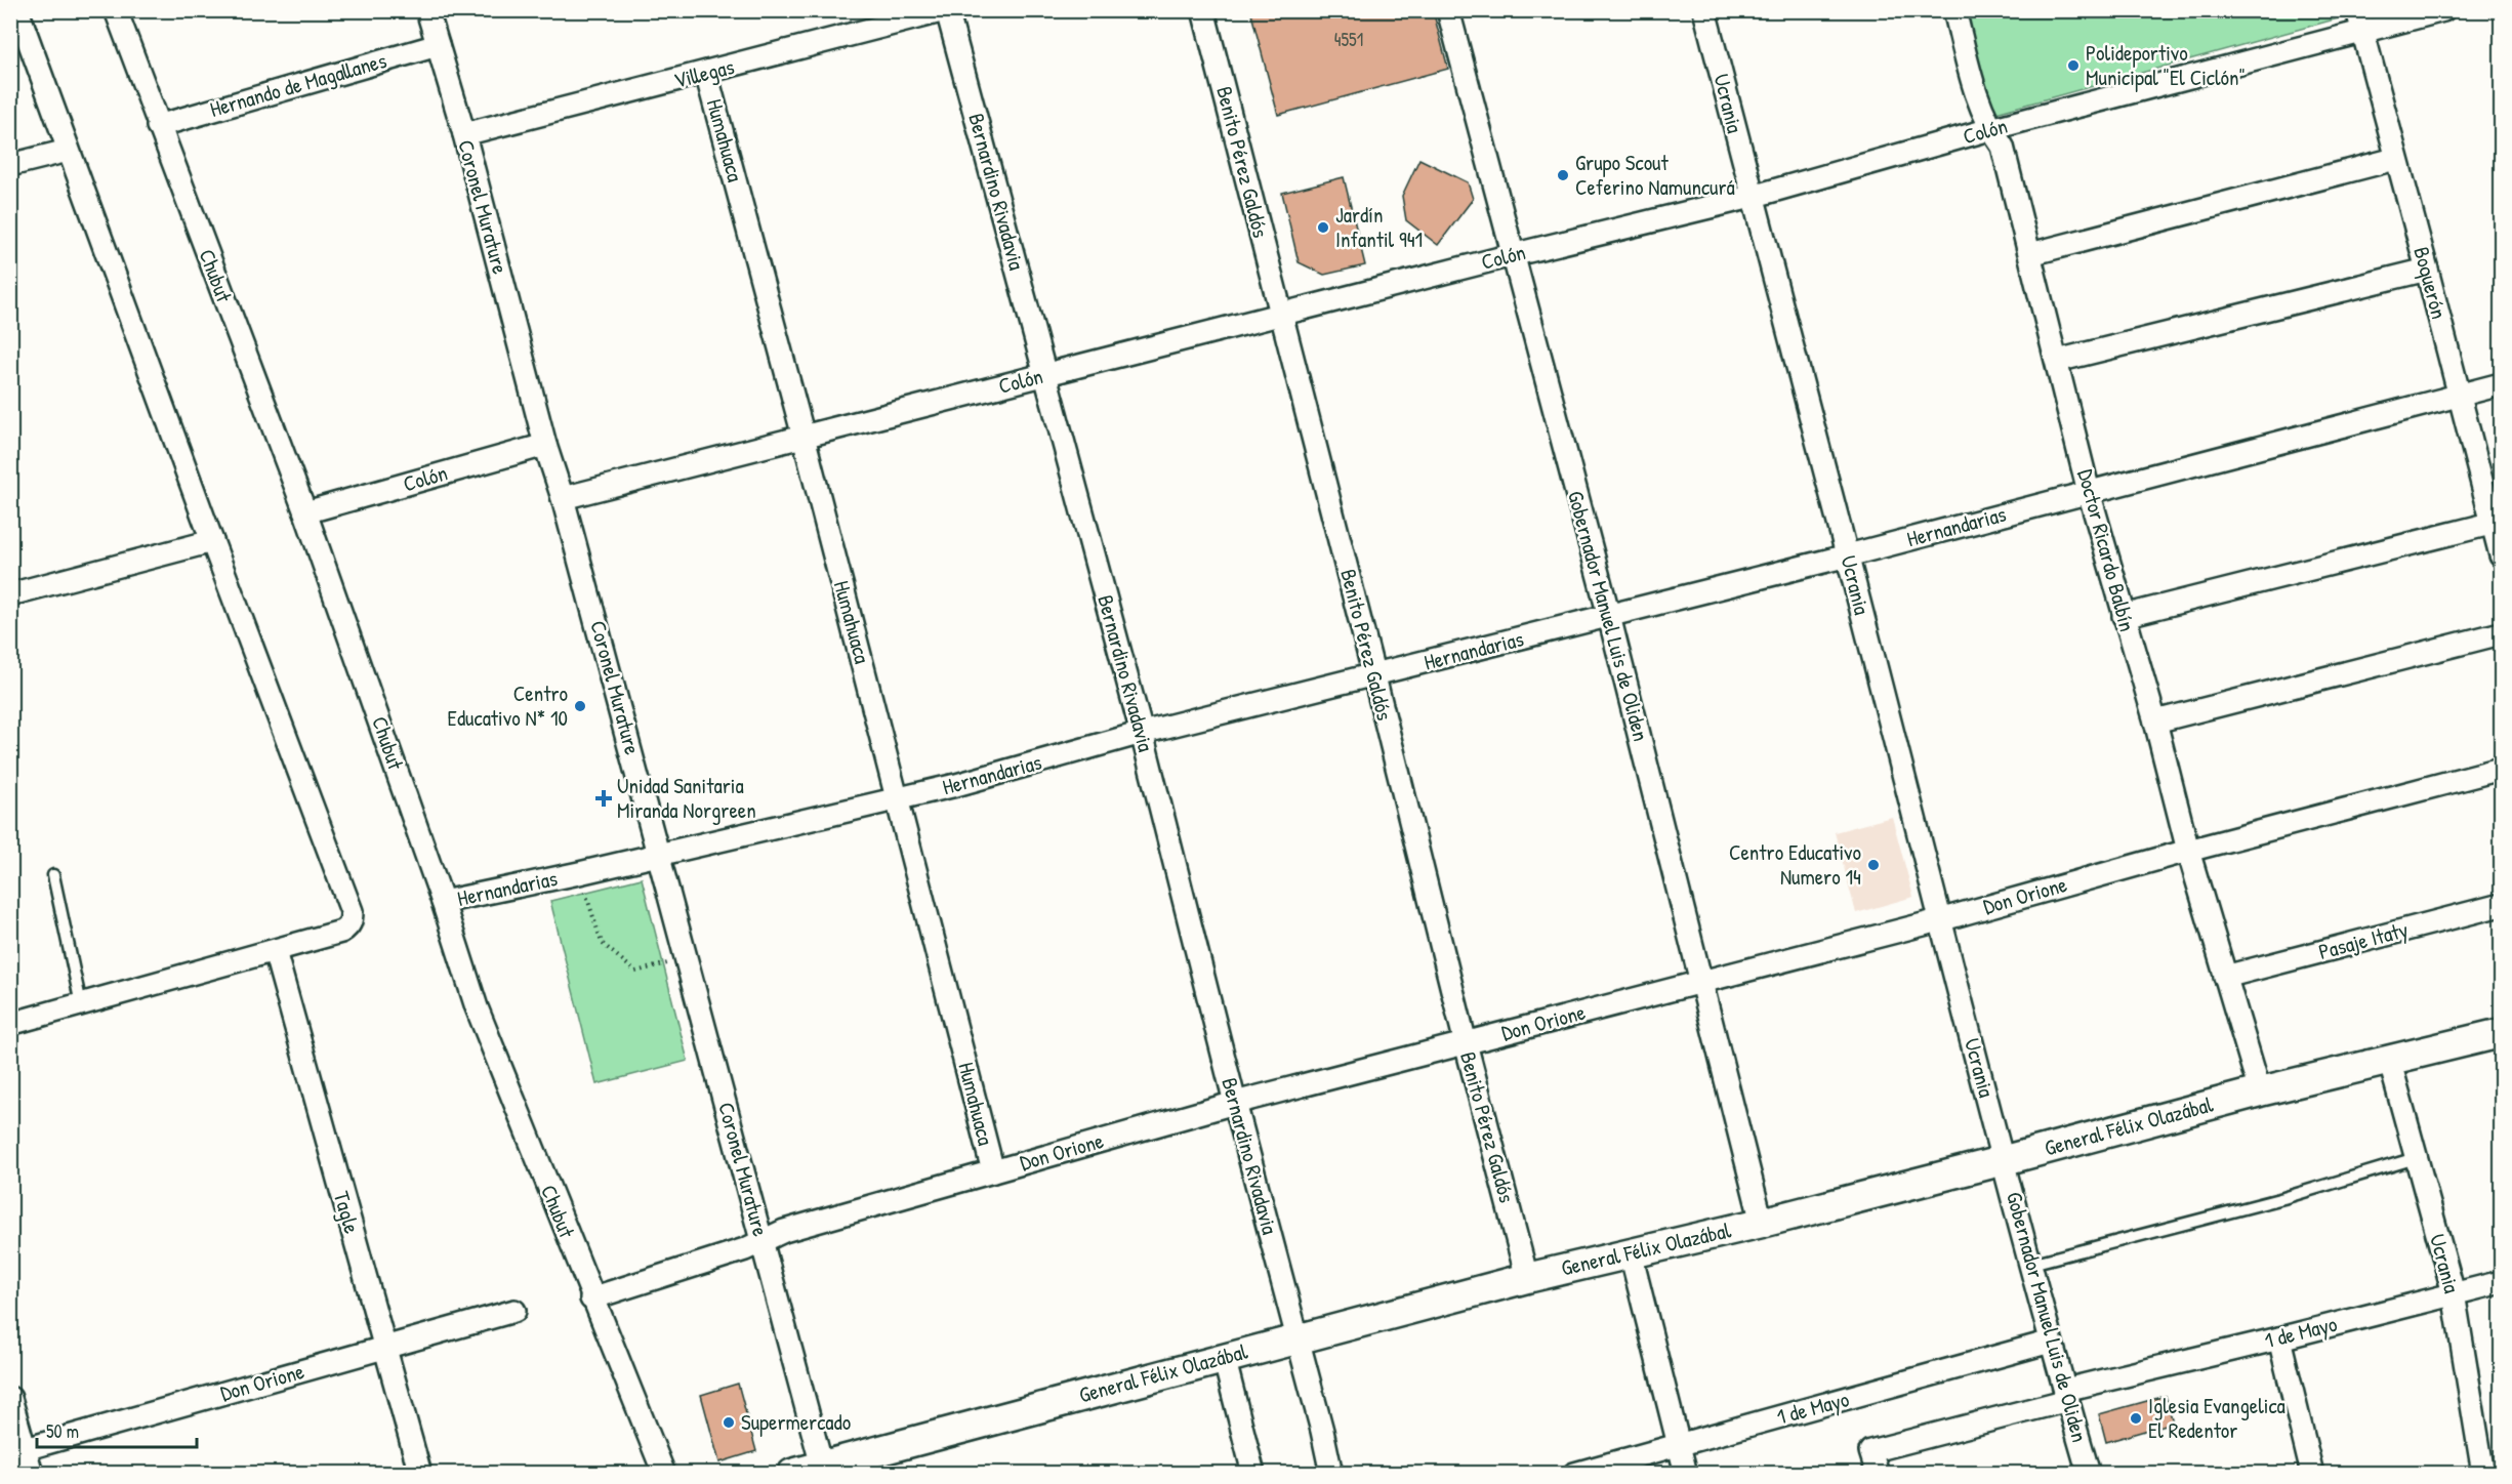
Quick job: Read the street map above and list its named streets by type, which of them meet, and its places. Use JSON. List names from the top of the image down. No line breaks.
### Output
{"streets":{"street":["Villegas","Hernando de Magallanes","Ucrania","Colón","Humahuaca","Benito Pérez Galdós","Bernardino Rivadavia","Coronel Murature","Chubut","Boquerón","Hernandarias","Doctor Ricardo Balbín","Gobernador Manuel Luis de Oliden","Don Orione","Pasaje Itaty","General Félix Olazábal","Tagle","1 de Mayo"]},"crossings":[["Villegas","Humahuaca"],["Villegas","Bernardino Rivadavia"],["Villegas","Coronel Murature"],["Hernando de Magallanes","Coronel Murature"],["Hernando de Magallanes","Chubut"],["Ucrania","Colón"],["Ucrania","Hernandarias"],["Ucrania","Gobernador Manuel Luis de Oliden"],["Ucrania","Don Orione"],["Ucrania","General Félix Olazábal"],["Ucrania","1 de Mayo"],["Colón","Humahuaca"],["Colón","Benito Pérez Galdós"],["Colón","Bernardino Rivadavia"],["Colón","Coronel Murature"],["Colón","Chubut"],["Colón","Boquerón"],["Colón","Doctor Ricardo Balbín"],["Colón","Gobernador Manuel Luis de Oliden"],["Humahuaca","Hernandarias"],["Humahuaca","Don Orione"],["Benito Pérez Galdós","Hernandarias"],["Benito Pérez Galdós","Don Orione"],["Benito Pérez Galdós","General Félix Olazábal"],["Bernardino Rivadavia","Hernandarias"],["Bernardino Rivadavia","Don Orione"],["Bernardino Rivadavia","General Félix Olazábal"],["Coronel Murature","Hernandarias"],["Coronel Murature","Don Orione"],["Coronel Murature","General Félix Olazábal"],["Chubut","Hernandarias"],["Chubut","Don Orione"],["Boquerón","Hernandarias"],["Hernandarias","Doctor Ricardo Balbín"],["Hernandarias","Gobernador Manuel Luis de Oliden"],["Doctor Ricardo Balbín","Don Orione"],["Doctor Ricardo Balbín","Pasaje Itaty"],["Doctor Ricardo Balbín","General Félix Olazábal"],["Gobernador Manuel Luis de Oliden","Don Orione"],["Gobernador Manuel Luis de Oliden","General Félix Olazábal"],["Gobernador Manuel Luis de Oliden","1 de Mayo"],["Don Orione","Tagle"]],"places":{"other":["Polideportivo Municipal \"El Ciclón\"","Grupo Scout Ceferino Namuncurá","Jardín Infantil 941","Centro Educativo N* 10","Centro Educativo Numero 14","Iglesia Evangelica El Redentor","Supermercado"],"health":["Unidad Sanitaria Miranda Norgreen"]},"house_numbers":["4551"],"scale_bar":"50 m"}
